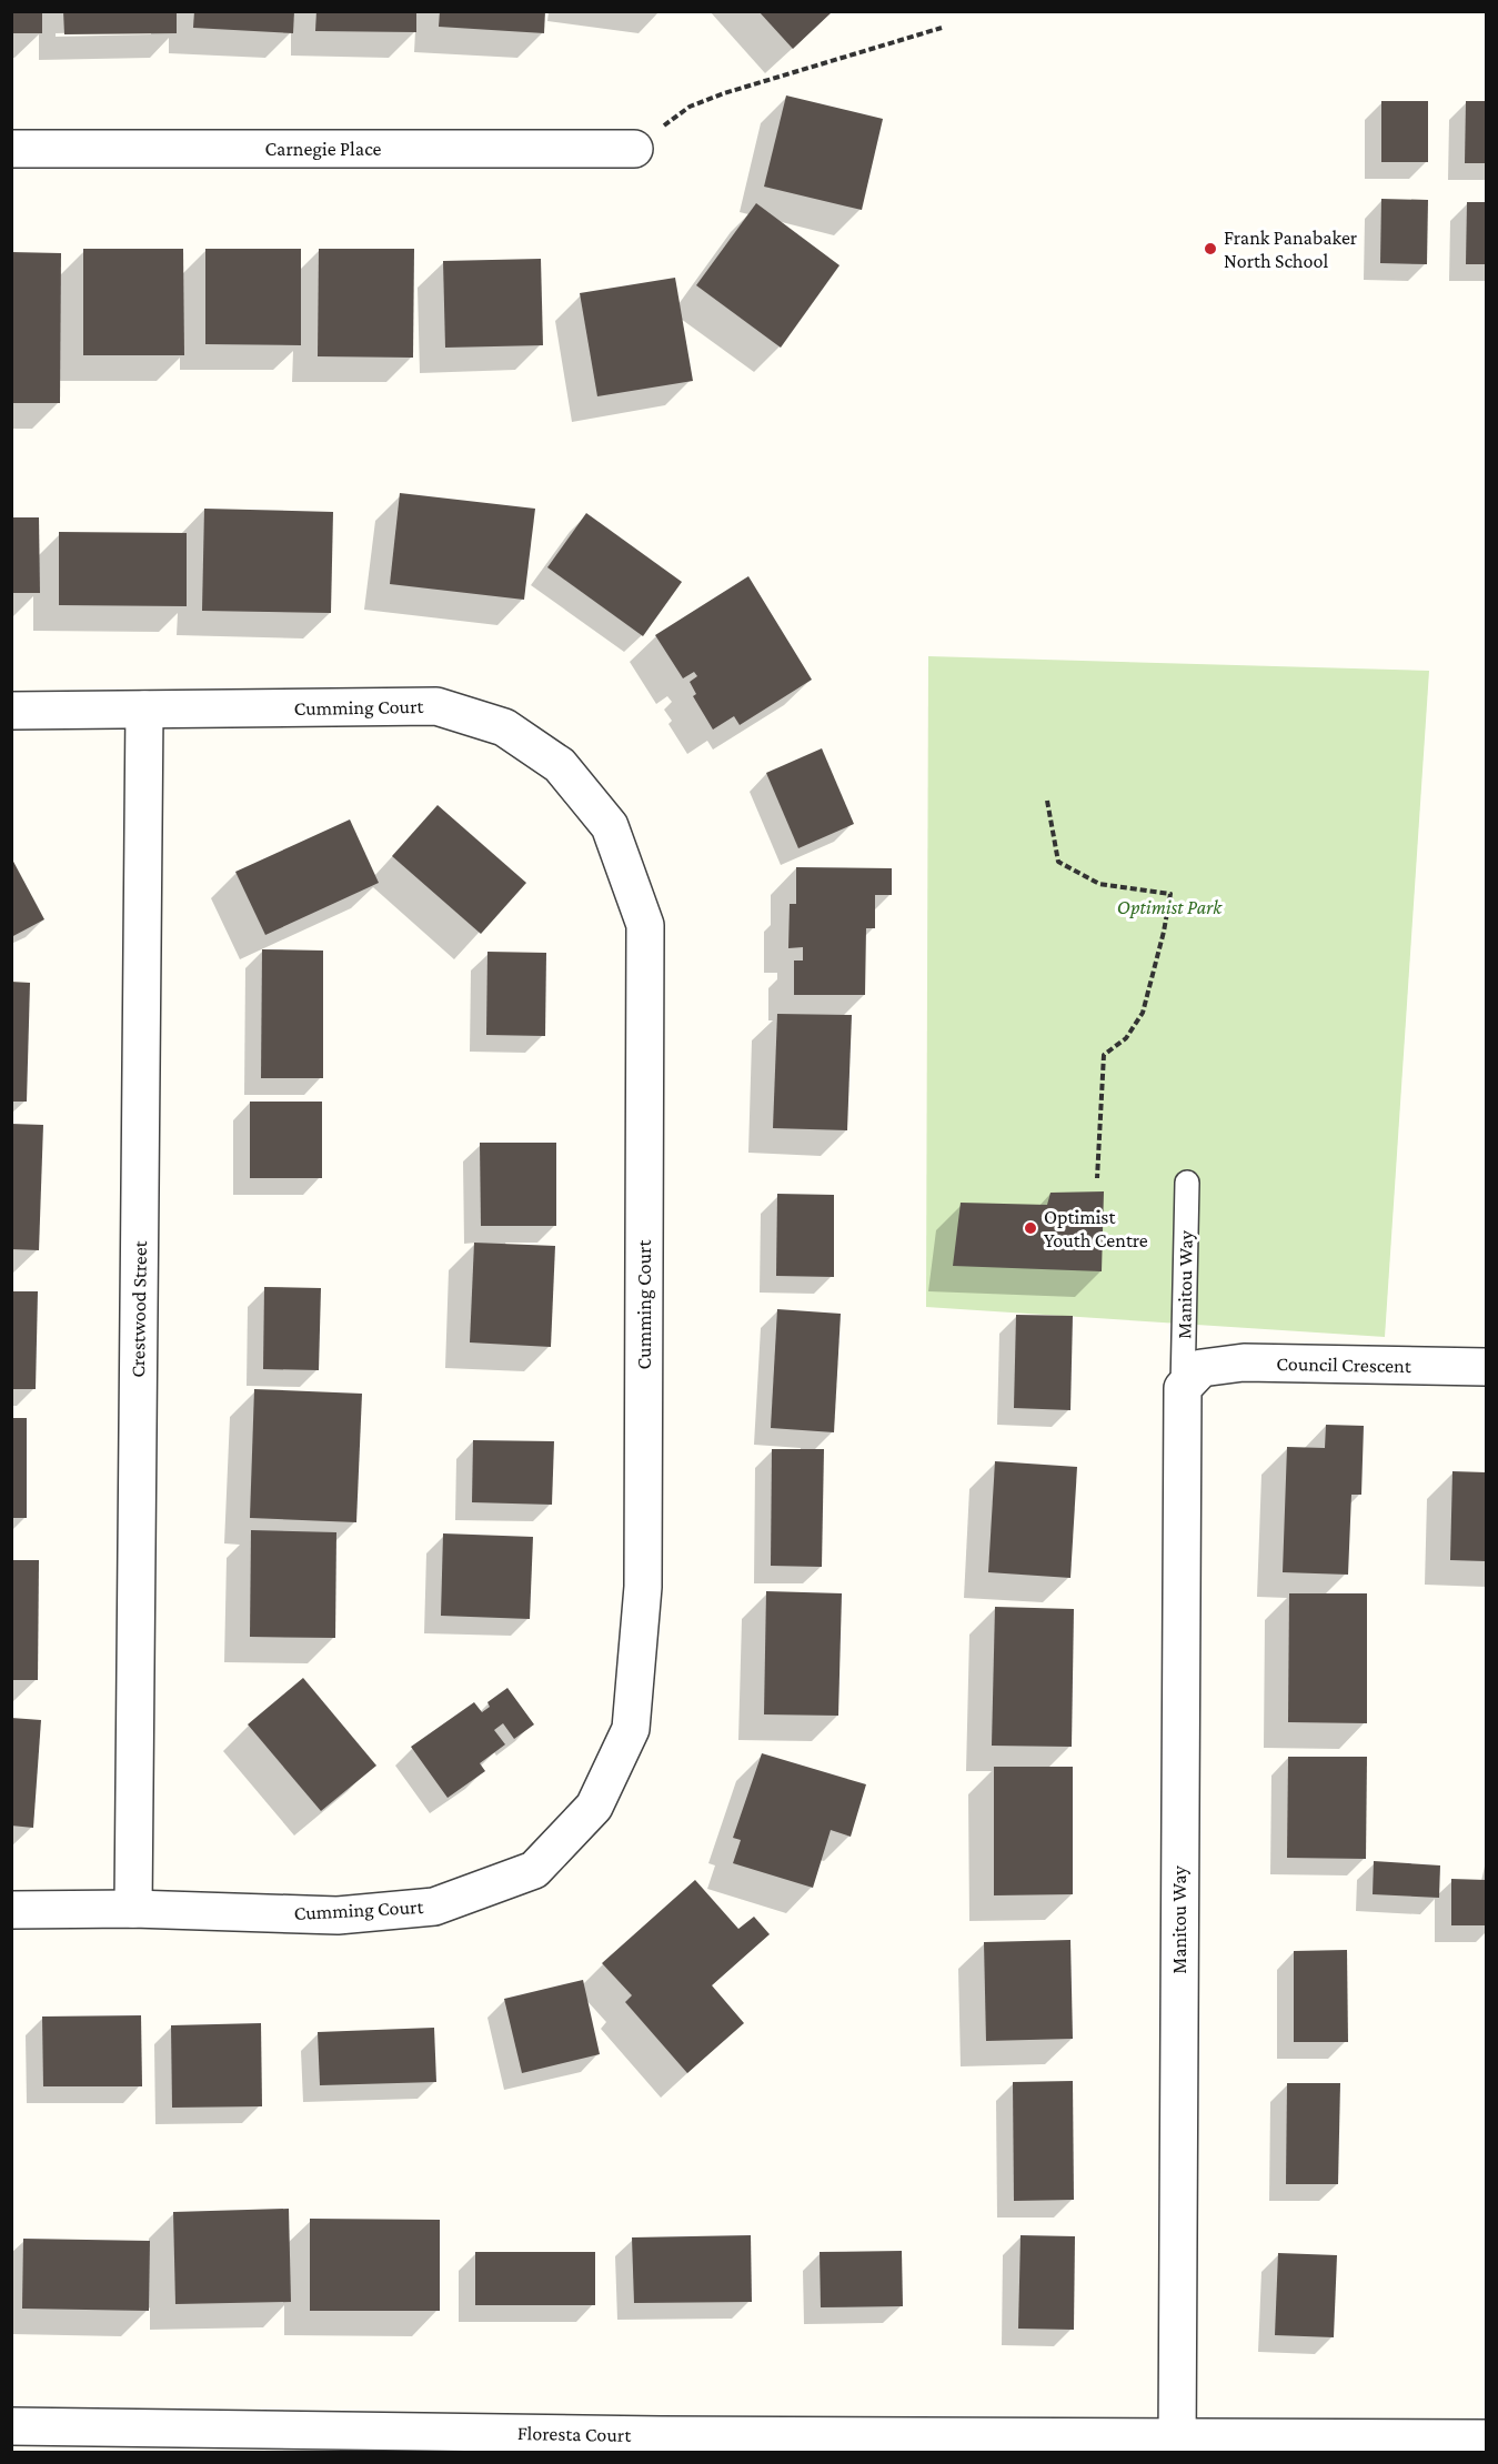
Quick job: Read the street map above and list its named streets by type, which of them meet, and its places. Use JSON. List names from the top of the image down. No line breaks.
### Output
{"streets":{"street":["Carnegie Place","Cumming Court","Manitou Way","Crestwood Street","Council Crescent","Floresta Court"]},"crossings":[["Cumming Court","Crestwood Street"],["Manitou Way","Council Crescent"],["Manitou Way","Floresta Court"]],"parks":["Optimist Park"],"places":["Frank Panabaker North School","Optimist Youth Centre"]}
